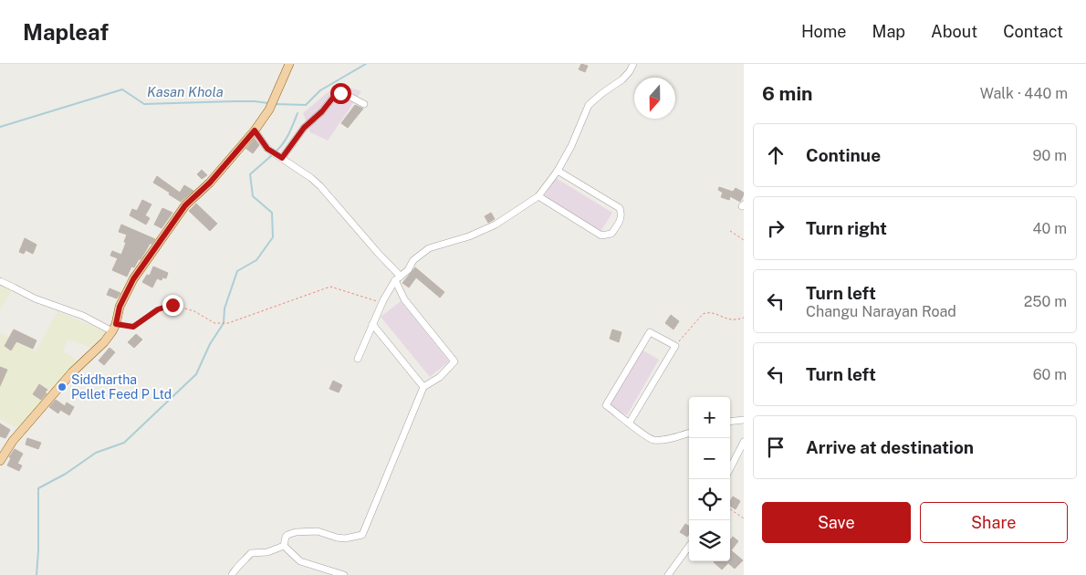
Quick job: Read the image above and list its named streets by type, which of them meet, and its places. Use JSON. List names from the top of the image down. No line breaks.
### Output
{"water":["Kasan Khola"],"places":["Siddhartha Pellet Feed P Ltd"],"north":"bottom","page":{"header":"Mapleaf","nav":["Home","Map","About","Contact"],"heading":["6 min","Walk · 440 m"],"list":[["Continue","90 m"],["Turn right","40 m"],["Turn left","Changu Narayan Road","250 m"],["Turn left","60 m"],"Arrive at destination"],"map_buttons":["+","−"],"buttons":["Save","Share"]}}
